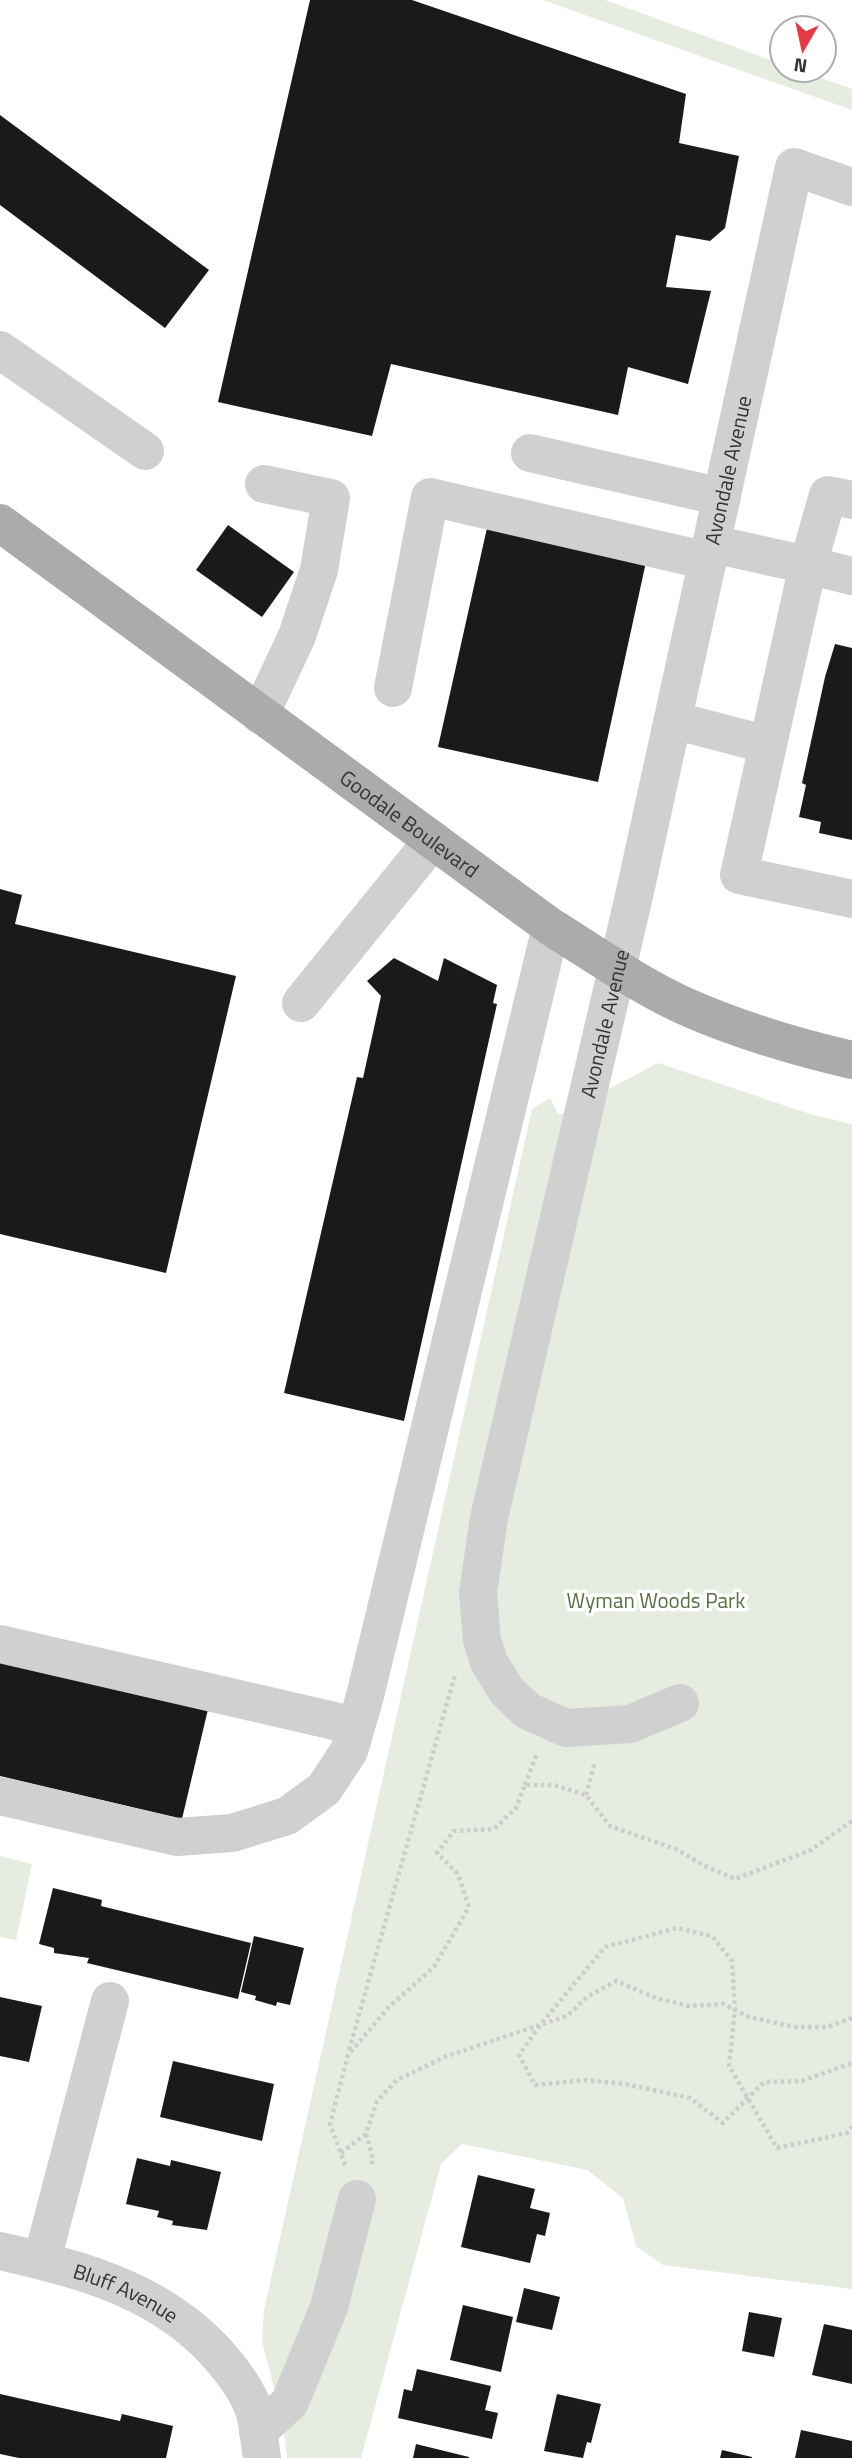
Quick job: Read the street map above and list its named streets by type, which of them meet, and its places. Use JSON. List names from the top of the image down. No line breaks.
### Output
{"streets":{"main road":["Goodale Boulevard"],"street":["Avondale Avenue","Bluff Avenue"]},"crossings":[["Avondale Avenue","Goodale Boulevard"]],"parks":["Wyman Woods Park"],"north":"bottom"}
